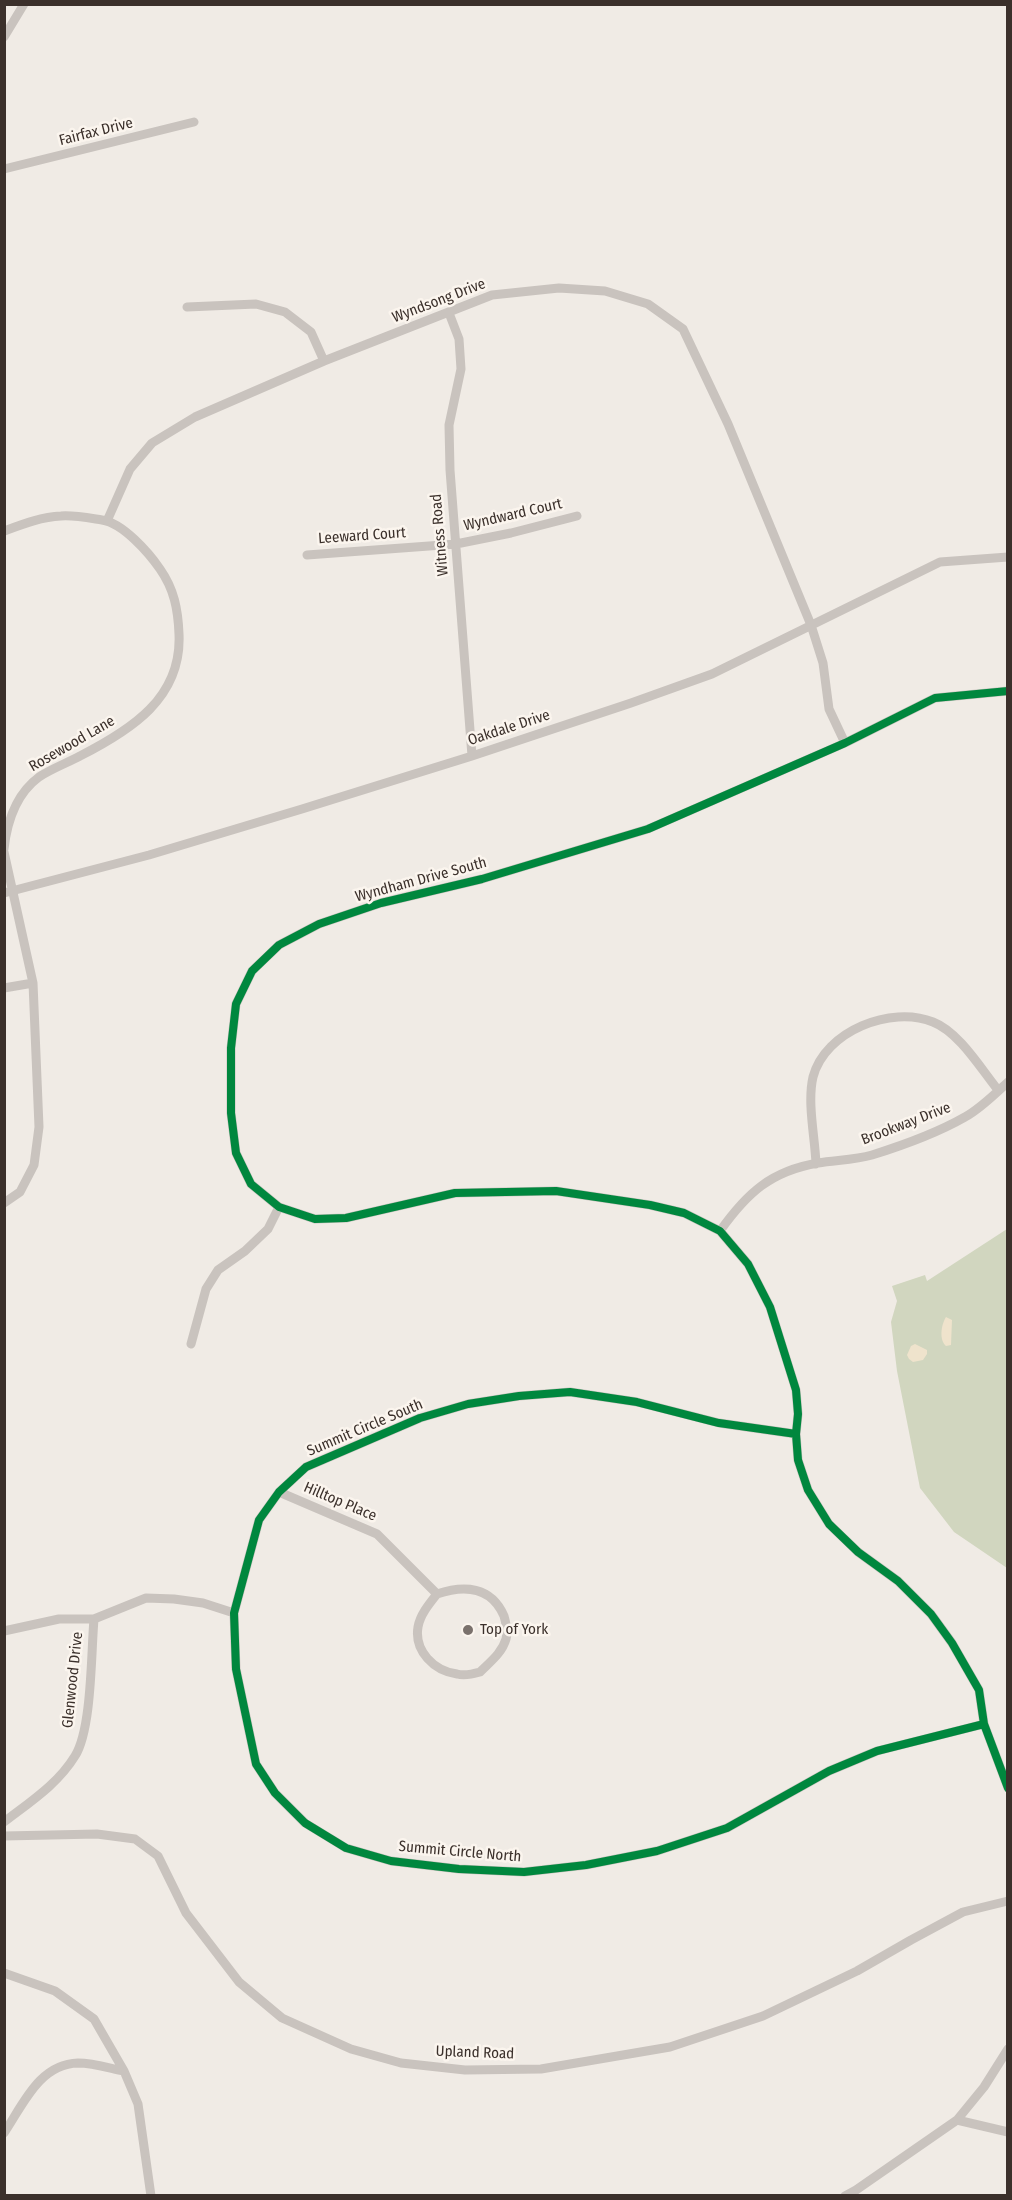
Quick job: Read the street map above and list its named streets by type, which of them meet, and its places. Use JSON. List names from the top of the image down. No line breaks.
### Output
{"streets":{"street":["Fairfax Drive","Wyndsong Drive","Wyndward Court","Witness Road","Leeward Court","Oakdale Drive","Rosewood Lane","Wyndham Drive South","Brookway Drive","Summit Circle South","Hilltop Place","Glenwood Drive","Summit Circle North","Upland Road"]},"crossings":[["Wyndsong Drive","Witness Road"],["Wyndsong Drive","Oakdale Drive"],["Wyndsong Drive","Rosewood Lane"],["Wyndsong Drive","Wyndham Drive South"],["Wyndward Court","Witness Road"],["Wyndward Court","Leeward Court"],["Witness Road","Leeward Court"],["Witness Road","Oakdale Drive"],["Oakdale Drive","Rosewood Lane"],["Wyndham Drive South","Brookway Drive"],["Wyndham Drive South","Summit Circle South"],["Wyndham Drive South","Summit Circle North"],["Summit Circle South","Hilltop Place"],["Summit Circle South","Glenwood Drive"],["Summit Circle South","Summit Circle North"]],"places":["Top of York"]}
